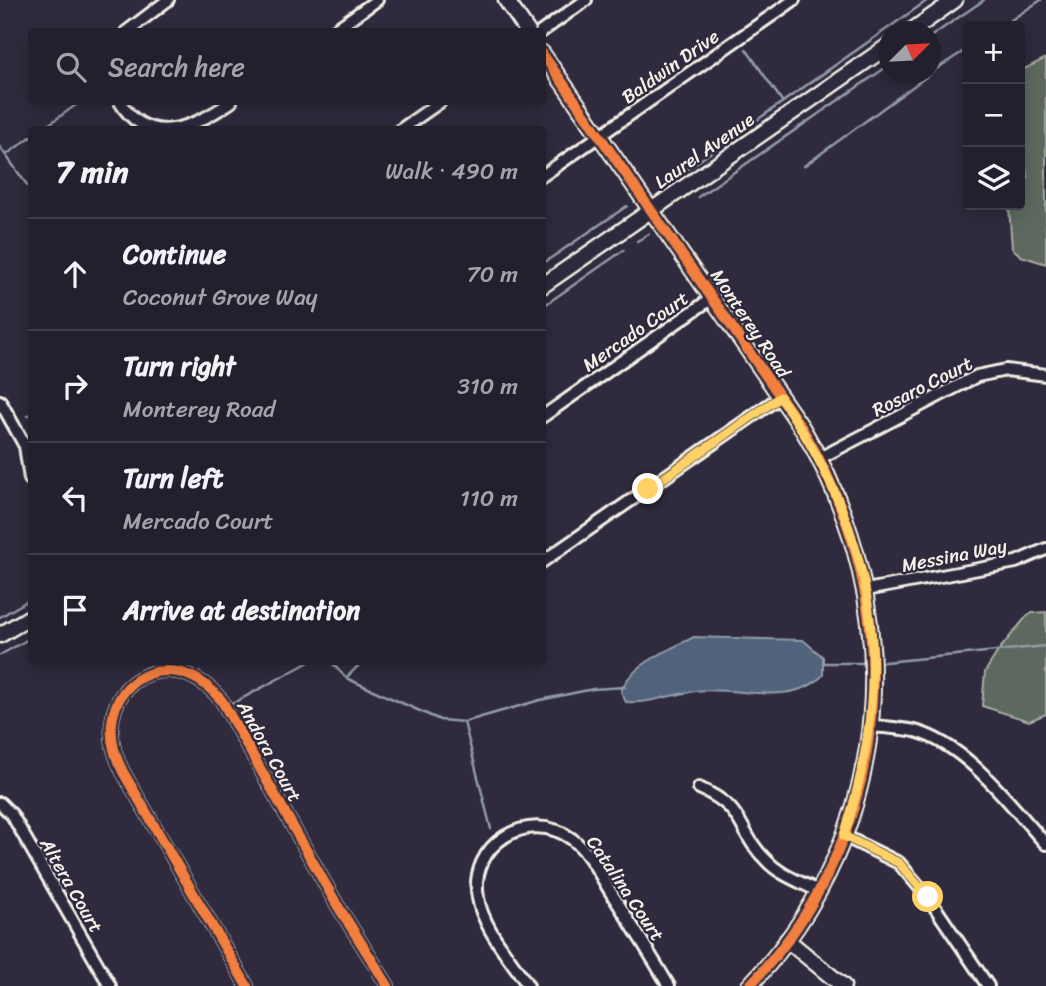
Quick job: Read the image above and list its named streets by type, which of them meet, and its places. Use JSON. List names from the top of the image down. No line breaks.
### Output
{"streets":{"street":["Baldwin Drive","Laurel Avenue","Monterey Road","Mercado Court","Rosaro Court","Messina Way","Andora Court","Altera Court","Catalina Court"]},"crossings":[["Baldwin Drive","Monterey Road"],["Laurel Avenue","Monterey Road"],["Monterey Road","Mercado Court"],["Monterey Road","Rosaro Court"],["Monterey Road","Messina Way"]],"north":"top right","page":{"map_buttons":["+","−"],"search":"Search here","heading":["7 min","Walk · 490 m"],"list":[["Continue","Coconut Grove Way","70 m"],["Turn right","Monterey Road","310 m"],["Turn left","Mercado Court","110 m"],"Arrive at destination"]}}
